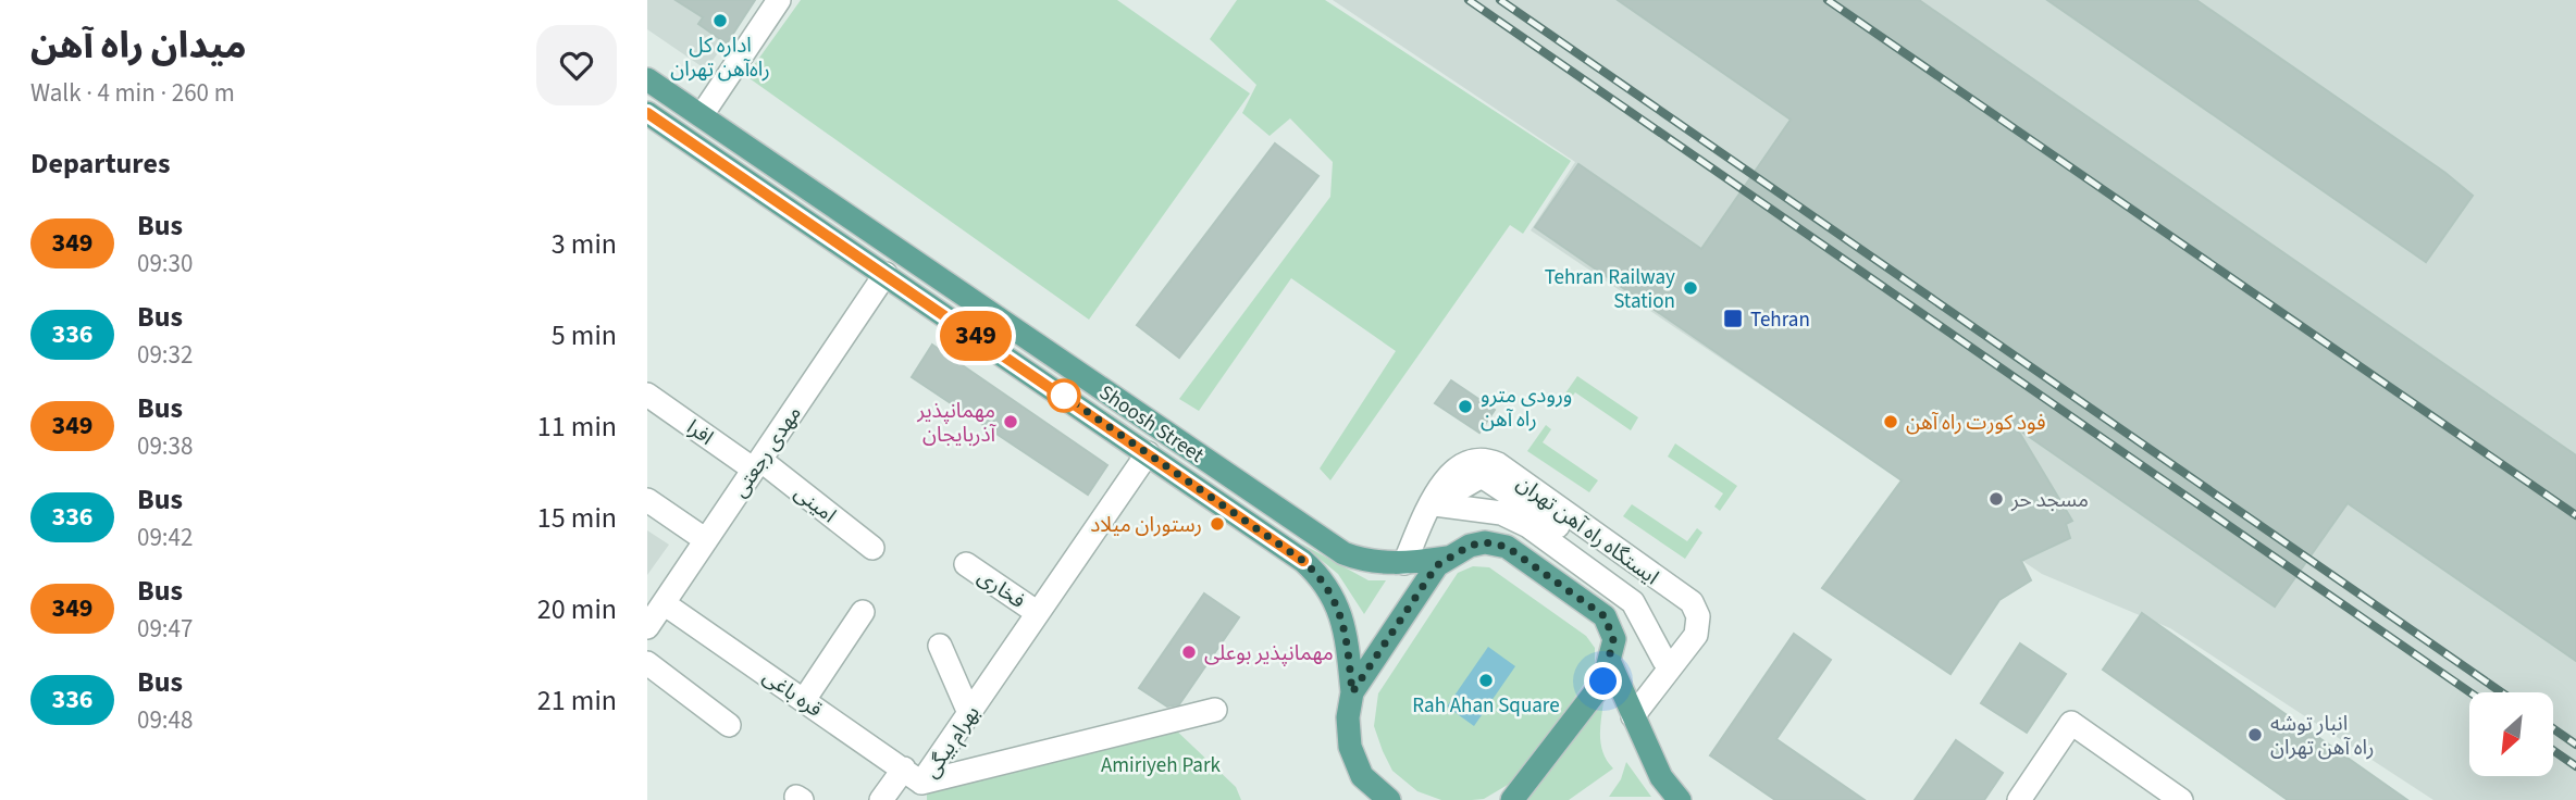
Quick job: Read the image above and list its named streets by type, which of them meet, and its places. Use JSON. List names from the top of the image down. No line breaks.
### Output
{"streets":{"main road":["Shoosh Street"],"street":["افرا","مهدی رجعتی","امینی","ایستگاه راه آهن تهران","فخاری","قره باغی","بهرام بیگی"]},"crossings":[["Shoosh Street","مهدی رجعتی"],["Shoosh Street","ایستگاه راه آهن تهران"],["Shoosh Street","بهرام بیگی"],["افرا","مهدی رجعتی"],["افرا","امینی"],["مهدی رجعتی","امینی"],["مهدی رجعتی","قره باغی"],["فخاری","بهرام بیگی"],["قره باغی","بهرام بیگی"]],"parks":["Amiriyeh Park"],"places":{"other":["اداره کل راه‌آهن تهران","Tehran Railway Station","ورودی مترو راه آهن","مهمانپذیر آذربایجان","فود کورت راه آهن","مسجد حر","رستوران میلاد","مهمانپذیر بوعلی","Rah Ahan Square","انبار توشه راه آهن تهران"],"transit":["Tehran"]},"lines":["bus line 349"],"north":"bottom left","page":{"heading":[["میدان راه آهن","Walk · 4 min · 260 m"],"Departures"],"on_map":"349","list":[{"mark":"349","name":"Bus","note":"09:30","value":"3 min"},{"mark":"336","name":"Bus","note":"09:32","value":"5 min"},{"mark":"349","name":"Bus","note":"09:38","value":"11 min"},{"mark":"336","name":"Bus","note":"09:42","value":"15 min"},{"mark":"349","name":"Bus","note":"09:47","value":"20 min"},{"mark":"336","name":"Bus","note":"09:48","value":"21 min"}]}}
